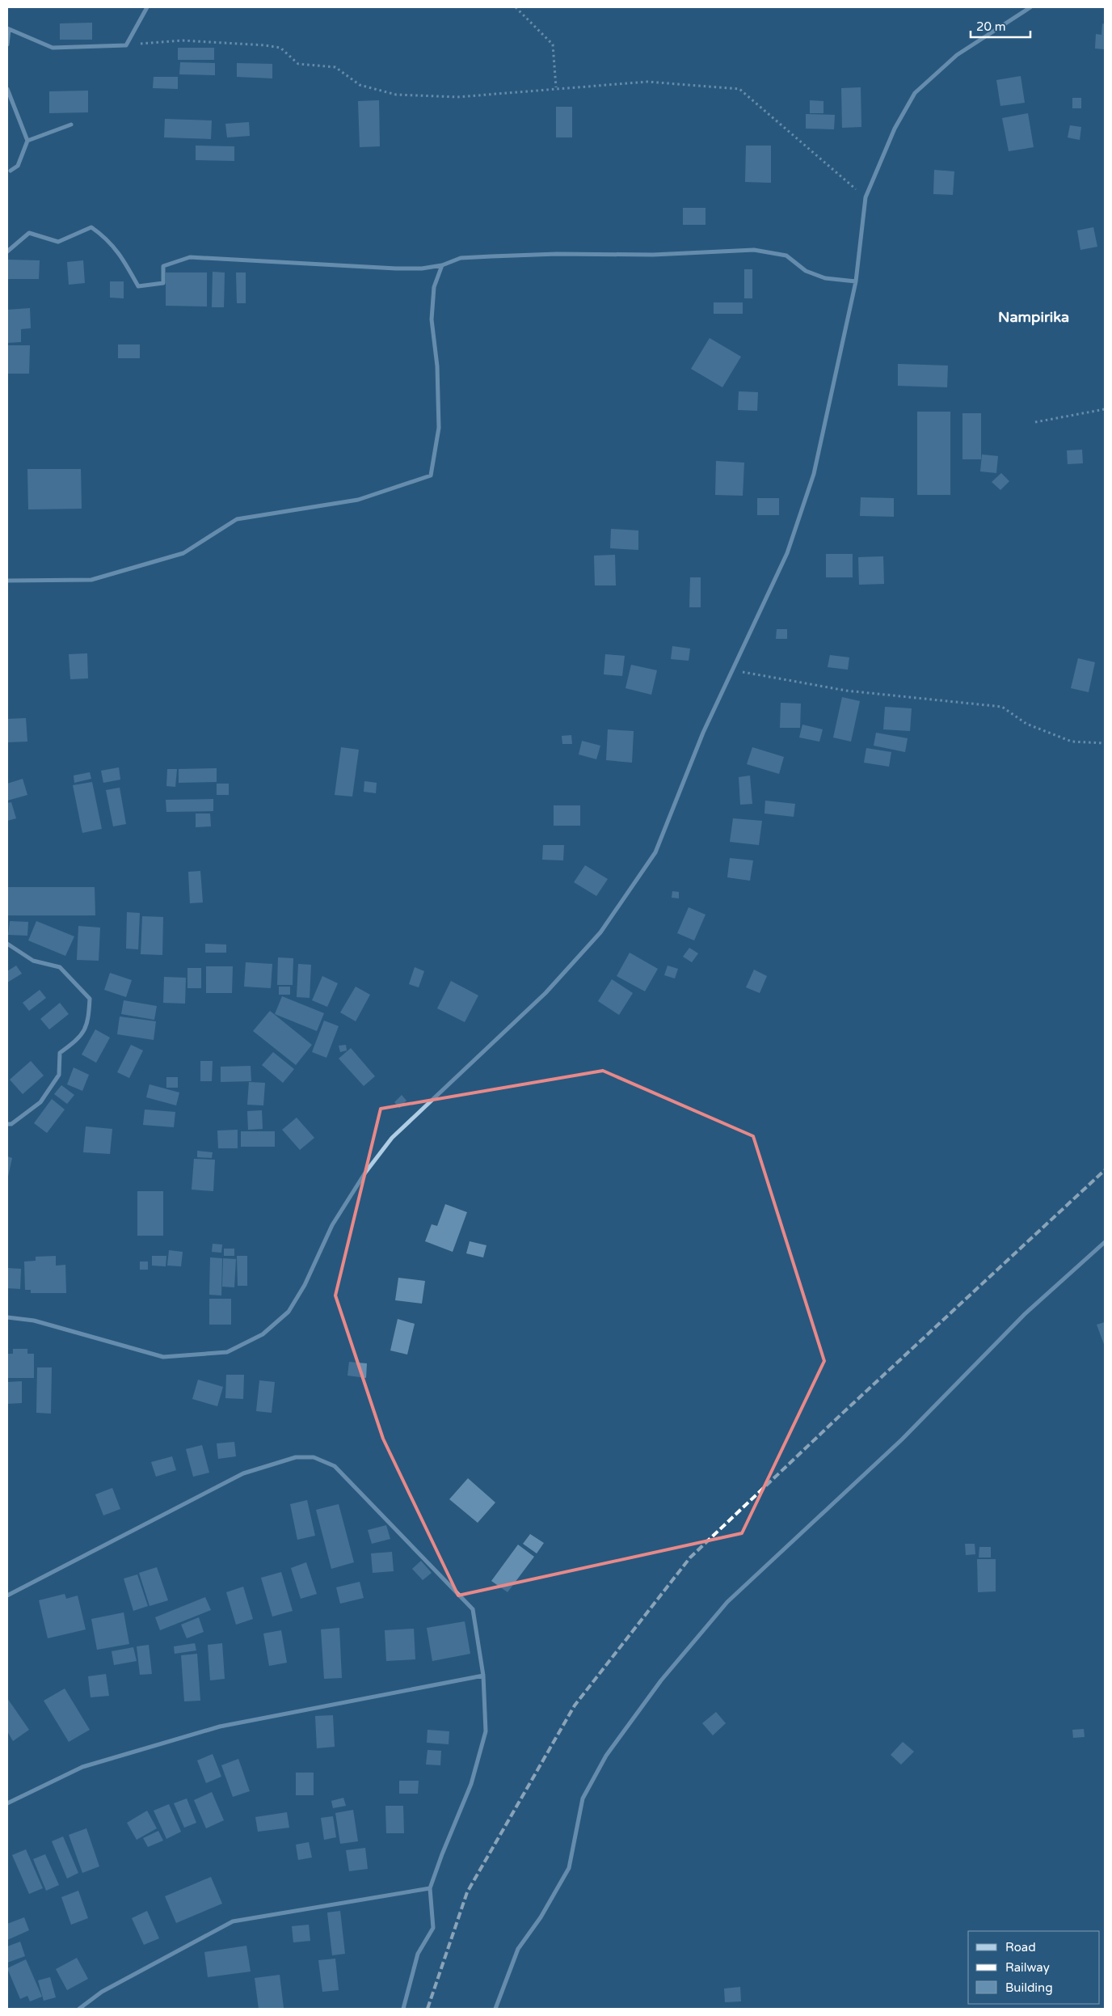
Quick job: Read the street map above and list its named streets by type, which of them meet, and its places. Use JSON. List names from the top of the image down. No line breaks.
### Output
{"districts":["Nampirika"],"legend":["Road","Railway","Building"],"scale_bar":"20 m"}
